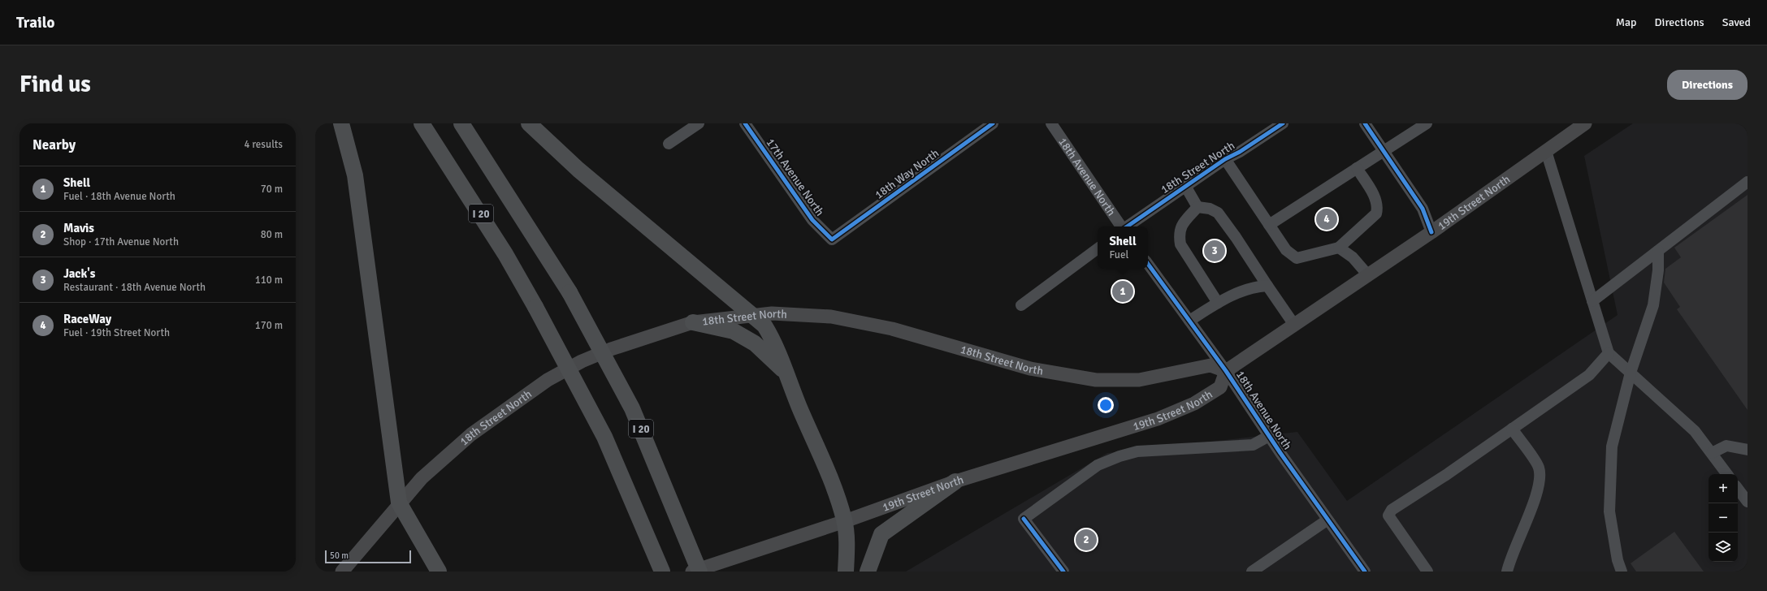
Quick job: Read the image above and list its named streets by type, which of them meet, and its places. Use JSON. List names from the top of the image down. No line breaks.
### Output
{"streets":{"highway":["I 20"],"main road":["18th Street North","19th Street North"],"street":["18th Way North","18th Avenue North","17th Avenue North"]},"crossings":[["18th Street North","18th Avenue North"],["18th Street North","19th Street North"],["18th Way North","17th Avenue North"],["18th Avenue North","19th Street North"]],"scale_bar":"50 m","page":{"header":"Trailo","nav":["Map","Directions","Saved"],"buttons":"Directions","title":"Find us","heading":["Nearby","4 results"],"list":[{"mark":"1","name":"Shell","note":"Fuel · 18th Avenue North","value":"70 m"},{"mark":"2","name":"Mavis","note":"Shop · 17th Avenue North","value":"80 m"},{"mark":"3","name":"Jack's","note":"Restaurant · 18th Avenue North","value":"110 m"},{"mark":"4","name":"RaceWay","note":"Fuel · 19th Street North","value":"170 m"}],"pins":["4","3","1","2"],"popup":["Shell","Fuel"],"map_buttons":["+","−"],"scale":"50 m"}}
